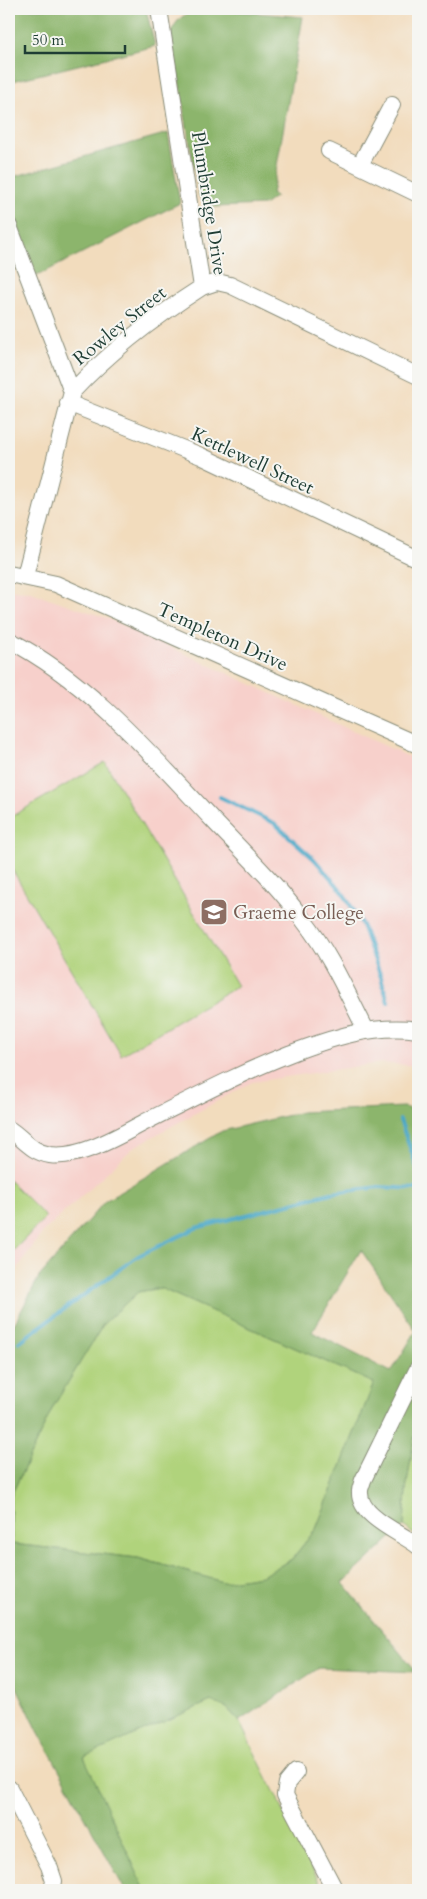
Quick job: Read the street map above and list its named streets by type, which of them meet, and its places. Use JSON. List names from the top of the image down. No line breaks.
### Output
{"streets":{"street":["Plumbridge Drive","Rowley Street","Kettlewell Street","Templeton Drive"]},"crossings":[["Plumbridge Drive","Rowley Street"],["Rowley Street","Kettlewell Street"],["Rowley Street","Templeton Drive"]],"places":{"school or university":["Graeme College"]},"scale_bar":"50 m"}
